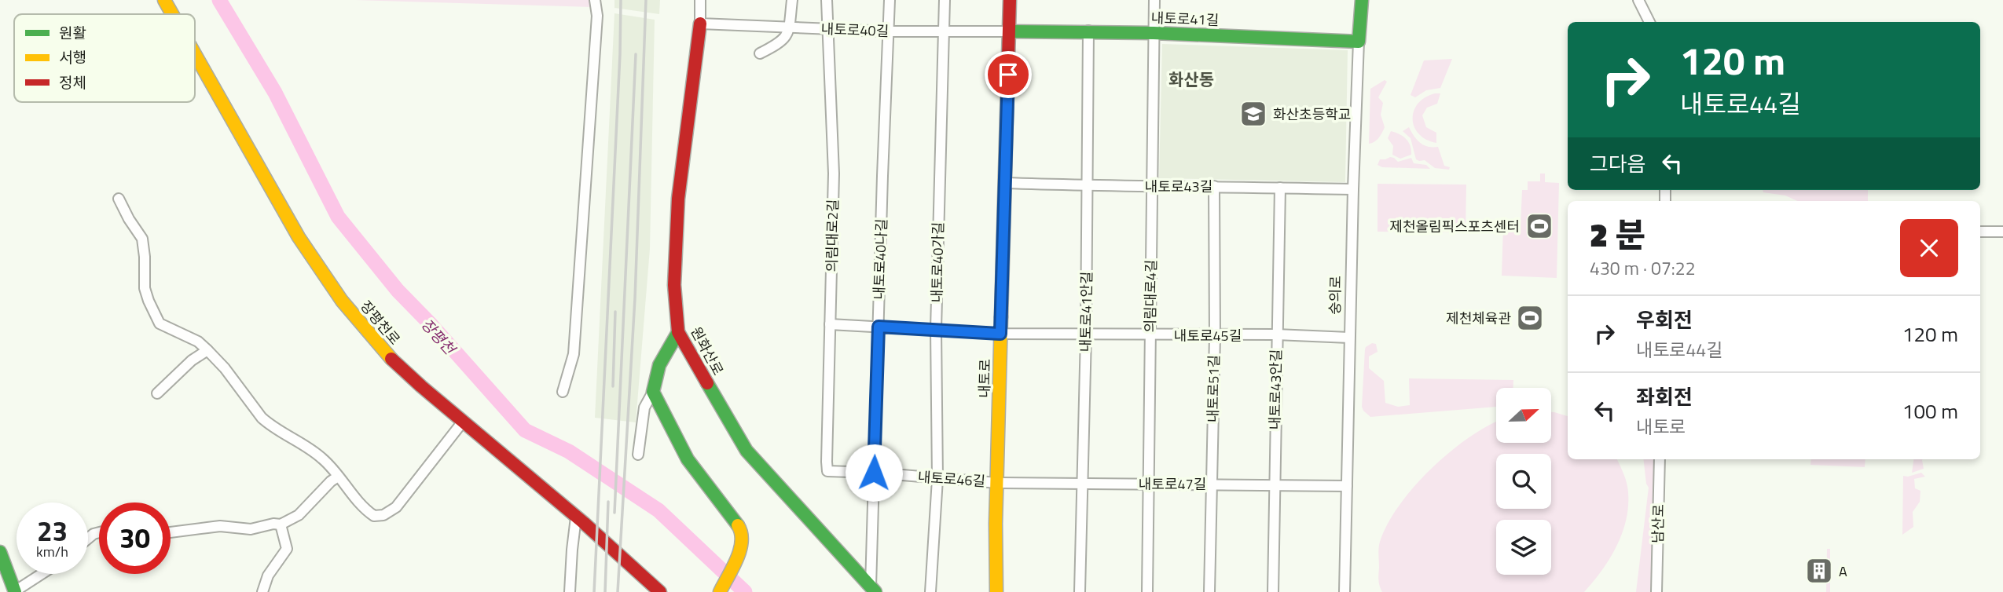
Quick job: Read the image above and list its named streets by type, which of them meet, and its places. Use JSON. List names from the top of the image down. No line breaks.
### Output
{"streets":{"street":["내토로41길","내토로40길","내토로43길","의림대로2길","내토로40나길","내토로40가길","숭의로","의림대로4길","내토로41안길","장평천로","내토로45길","원화산로","내토로","내토로51길","내토로43안길","내토로46길","내토로47길","남산로"]},"crossings":[["내토로41길","내토로40길"],["내토로41길","숭의로"],["내토로41길","의림대로4길"],["내토로41길","내토로41안길"],["내토로41길","내토로"],["내토로40길","의림대로2길"],["내토로40길","내토로40나길"],["내토로40길","내토로40가길"],["내토로40길","원화산로"],["내토로40길","내토로"],["내토로43길","숭의로"],["내토로43길","의림대로4길"],["내토로43길","내토로41안길"],["내토로43길","내토로"],["내토로43길","내토로51길"],["내토로43길","내토로43안길"],["의림대로2길","내토로45길"],["의림대로2길","내토로46길"],["내토로40나길","내토로45길"],["내토로40나길","원화산로"],["내토로40나길","내토로46길"],["내토로40가길","내토로45길"],["내토로40가길","내토로46길"],["숭의로","내토로45길"],["숭의로","내토로47길"],["의림대로4길","내토로45길"],["의림대로4길","내토로47길"],["내토로41안길","내토로45길"],["내토로41안길","내토로47길"],["내토로45길","내토로"],["내토로45길","내토로51길"],["내토로45길","내토로43안길"],["내토로","내토로46길"],["내토로","내토로47길"],["내토로51길","내토로47길"],["내토로43안길","내토로47길"],["내토로46길","내토로47길"]],"districts":["화산동"],"water":["장평천"],"places":{"school or university":["화산초등학교"],"sports":["제천올림픽스포츠센터","제천체육관"],"building":["A"]},"legend":["원활","서행","정체"],"north":"right","page":{"turn":["120 m","내토로44길"],"then":"그다음","heading":["2 분","430 m · 07:22"],"list":[{"name":"우회전","note":"내토로44길","value":"120 m"},{"name":"좌회전","note":"내토로","value":"100 m"}],"speed":"23 km/h","limit":"30"}}
